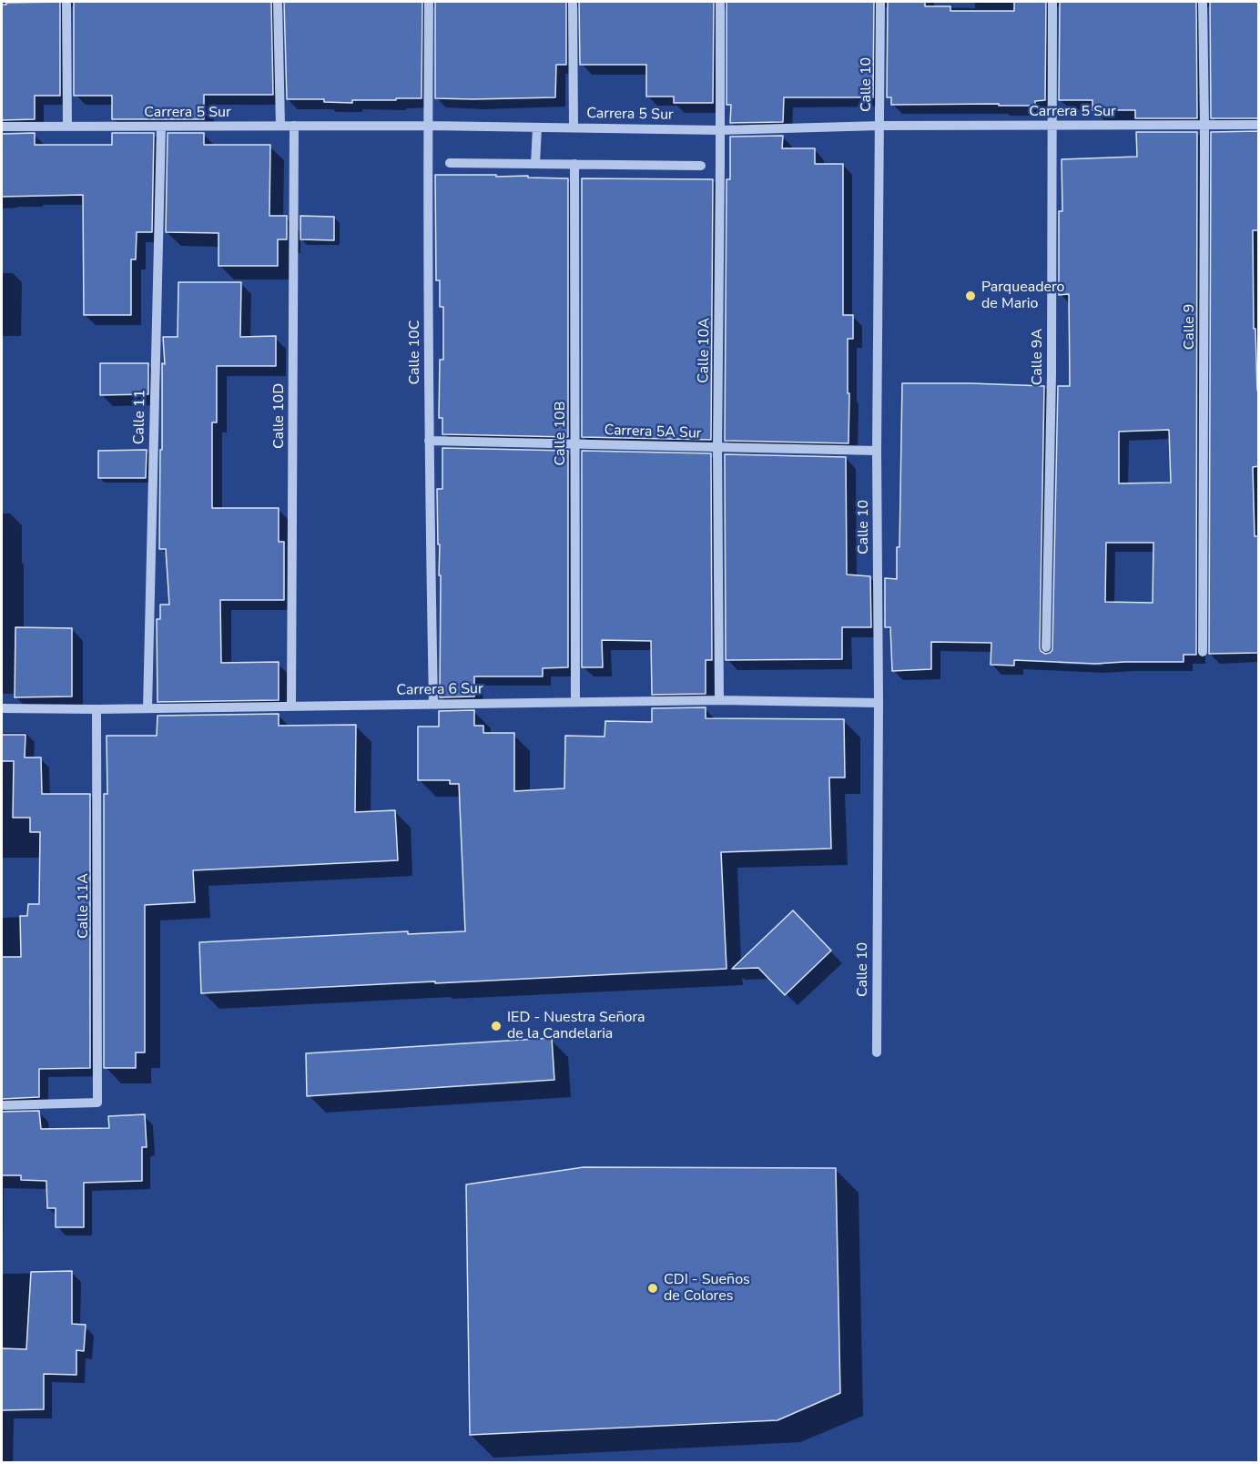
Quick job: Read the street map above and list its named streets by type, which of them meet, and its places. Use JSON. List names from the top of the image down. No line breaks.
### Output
{"streets":{"street":["Calle 10","Carrera 5 Sur","Calle 9","Calle 10A","Calle 10C","Calle 9A","Calle 10D","Calle 11","Carrera 5A Sur","Calle 10B","Carrera 6 Sur","Calle 11A"]},"crossings":[["Calle 10","Carrera 5 Sur"],["Calle 10","Carrera 5A Sur"],["Calle 10","Carrera 6 Sur"],["Carrera 5 Sur","Calle 9"],["Carrera 5 Sur","Calle 10A"],["Carrera 5 Sur","Calle 10C"],["Carrera 5 Sur","Calle 9A"],["Carrera 5 Sur","Calle 10D"],["Carrera 5 Sur","Calle 11"],["Calle 10A","Carrera 5A Sur"],["Calle 10A","Carrera 6 Sur"],["Calle 10C","Carrera 5A Sur"],["Calle 10C","Carrera 6 Sur"],["Calle 10D","Carrera 6 Sur"],["Calle 11","Carrera 6 Sur"],["Carrera 5A Sur","Calle 10B"],["Calle 10B","Carrera 6 Sur"],["Carrera 6 Sur","Calle 11A"]],"places":["Parqueadero de Mario","IED - Nuestra Señora de la Candelaria","CDI - Sueños de Colores"]}
